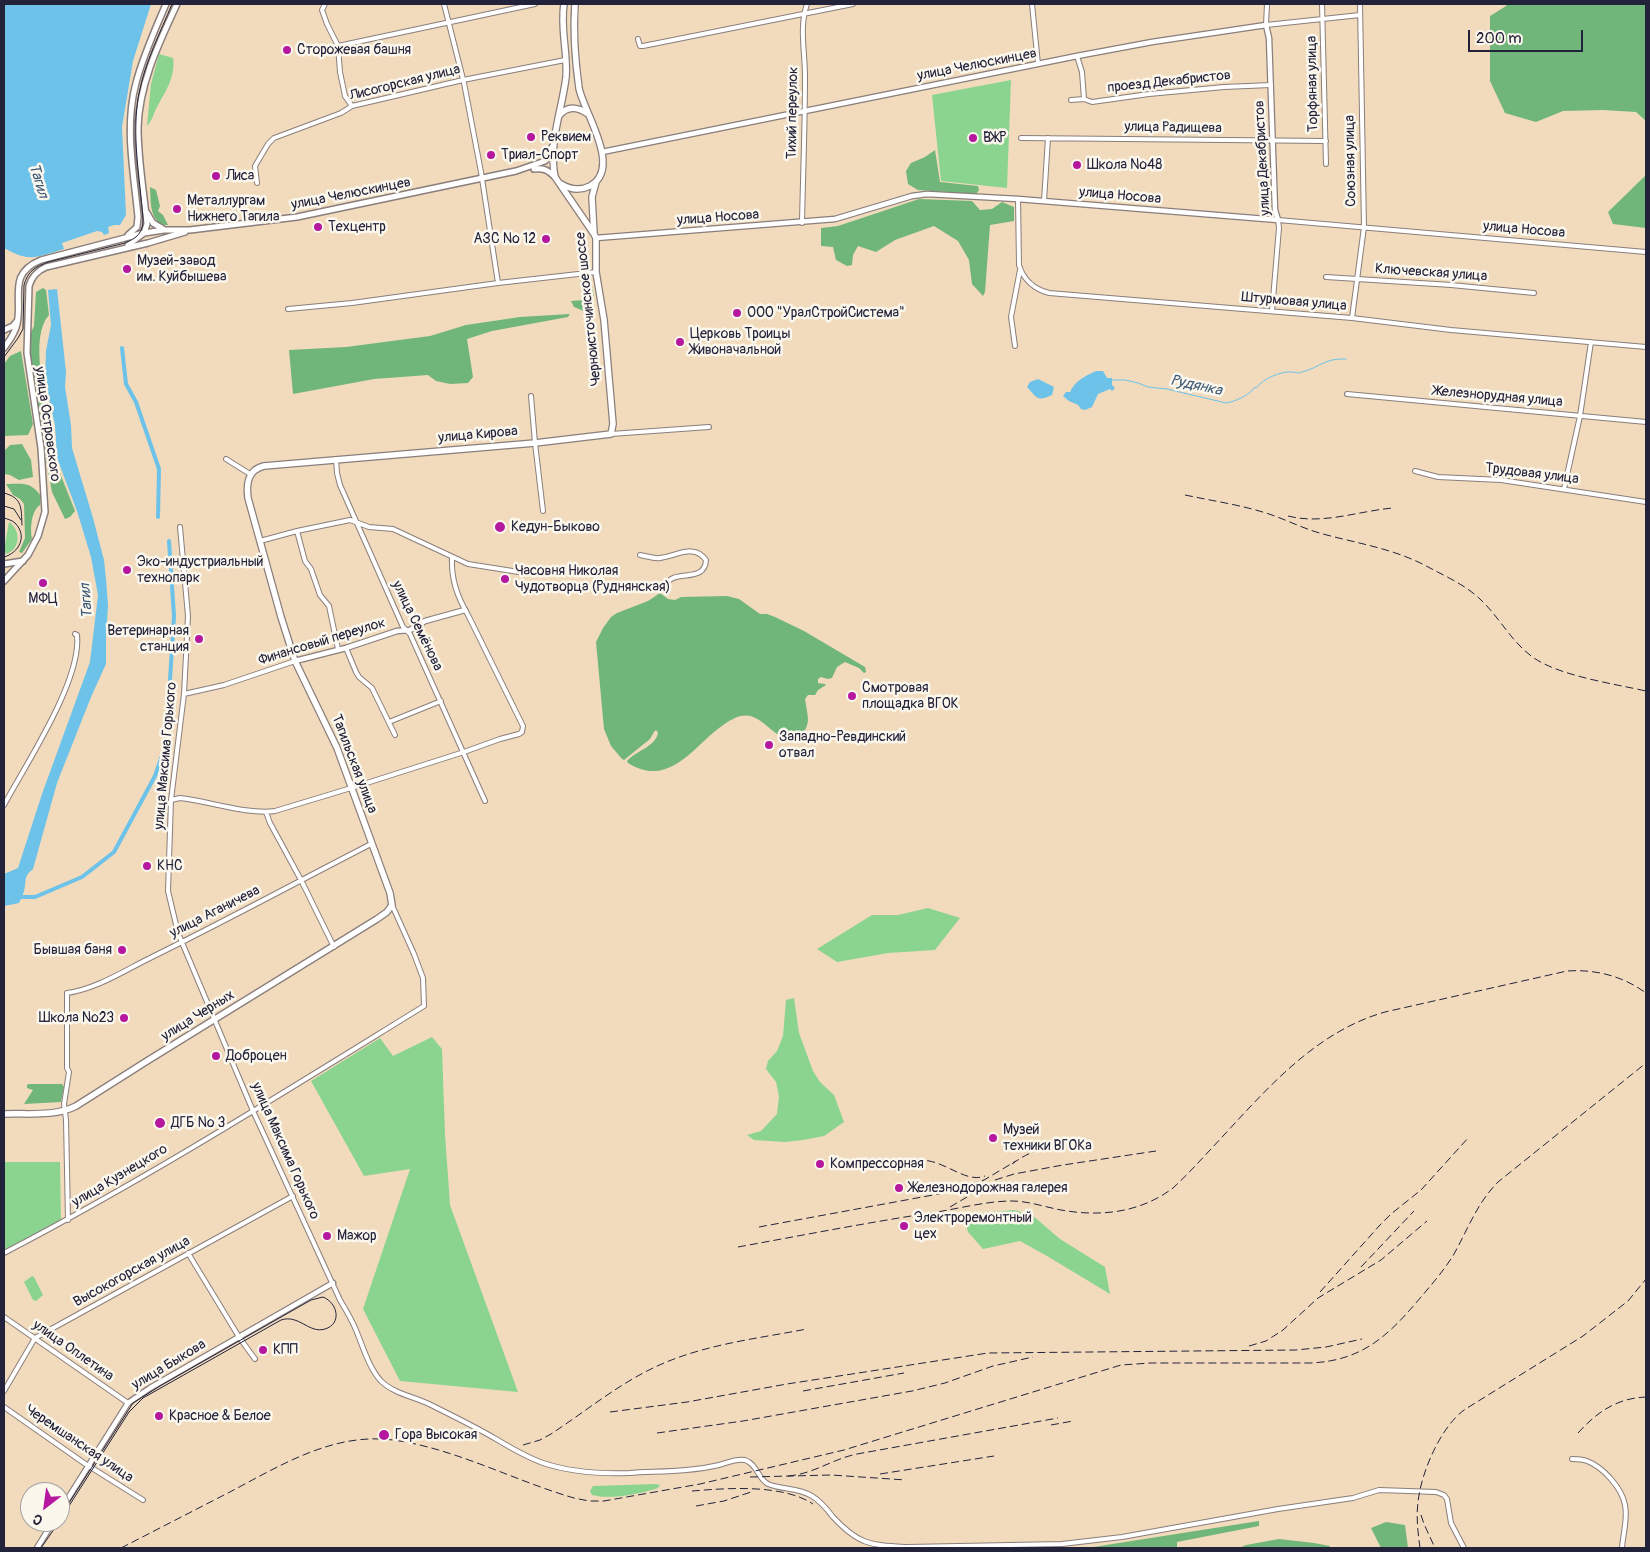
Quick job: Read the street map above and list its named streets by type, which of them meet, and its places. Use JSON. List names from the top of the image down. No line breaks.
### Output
{"streets":{"main road":["улица Челюскинцев","Черноисточинское шоссе","улица Островского","улица Кирова","Тагильская улица","улица Черных"],"street":["проезд Декабристов","Лисогорская улица","Торфяная улица","Тихий переулок","улица Радищева","улица Декабристов","Союзная улица","улица Носова","Ключевская улица","Штурмовая улица","Железнорудная улица","Трудовая улица","улица Семёнова","Финансовый переулок","улица Максима Горького","улица Аганичева","улица Кузнецкого","Высокогорская улица","улица Оплетина","улица Быкова","Черемшанская улица"]},"crossings":[["улица Челюскинцев","Торфяная улица"],["улица Челюскинцев","Тихий переулок"],["улица Челюскинцев","улица Декабристов"],["улица Челюскинцев","Союзная улица"],["улица Челюскинцев","Черноисточинское шоссе"],["улица Челюскинцев","улица Островского"],["проезд Декабристов","улица Декабристов"],["Торфяная улица","улица Радищева"],["Тихий переулок","улица Носова"],["улица Радищева","улица Декабристов"],["улица Декабристов","улица Носова"],["улица Декабристов","Штурмовая улица"],["Союзная улица","улица Носова"],["Союзная улица","Ключевская улица"],["Союзная улица","Штурмовая улица"],["улица Носова","Черноисточинское шоссе"],["Черноисточинское шоссе","улица Кирова"],["улица Кирова","улица Семёнова"],["улица Кирова","Тагильская улица"],["улица Семёнова","Финансовый переулок"],["Финансовый переулок","улица Максима Горького"],["Финансовый переулок","Тагильская улица"],["улица Максима Горького","улица Аганичева"],["улица Максима Горького","улица Черных"],["улица Максима Горького","улица Кузнецкого"],["улица Максима Горького","Высокогорская улица"],["улица Максима Горького","улица Быкова"],["Тагильская улица","улица Аганичева"],["Тагильская улица","улица Черных"],["Тагильская улица","улица Кузнецкого"],["улица Аганичева","улица Черных"],["Высокогорская улица","улица Оплетина"],["улица Оплетина","улица Быкова"],["улица Быкова","Черемшанская улица"]],"water":["Тагил","Рудянка"],"places":["Сторожевая башня","Реквием","ВЖР","Триал-Спорт","Школа №48","Лиса","Металлургам Нижнего Тагила","Техцентр","АЗС № 12","Музей-завод им. Куйбышева","ООО \"УралСтройСистема\"","Церковь Троицы Живоначальной","Кедун-Быково","Эко-индустриальный технопарк","Часовня Николая Чудотворца (Руднянская)","МФЦ","Ветеринарная станция","Смотровая площадка ВГОК","Западно-Ревдинский отвал","КНС","Бывшая баня","Школа №23","Доброцен","ДГБ № 3","Музей техники ВГОКа","Компрессорная","Железнодорожная галерея","Электроремонтный цех","Мажор","КПП","Красное & Белое","Гора Высокая"],"scale_bar":"200 m","north":"bottom left"}
